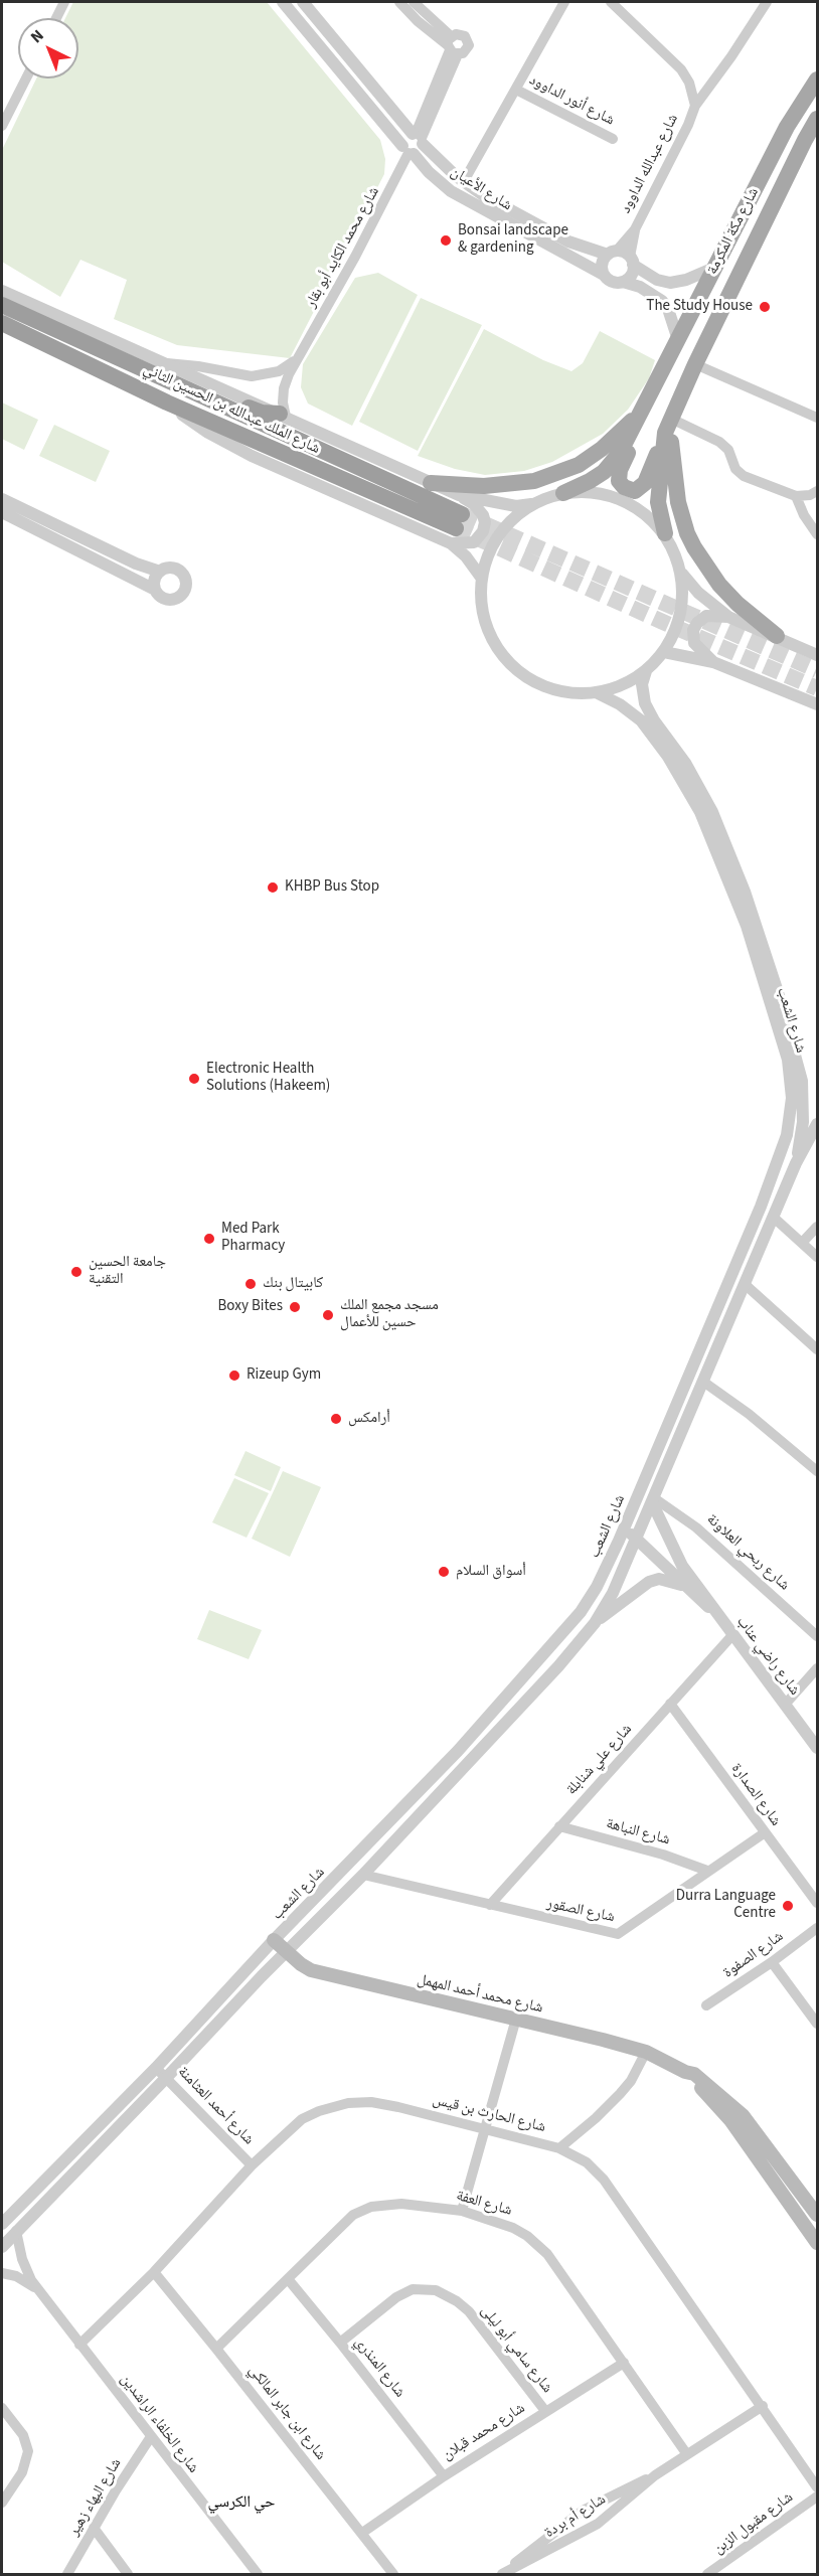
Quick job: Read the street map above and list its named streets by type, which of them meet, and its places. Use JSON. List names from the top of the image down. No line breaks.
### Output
{"streets":{"highway":["شارع الملك عبدالله بن الحسين الثاني"],"main road":["شارع مكة المكرمة","شارع محمد أحمد المهمل"],"street":["شارع أنور الداوود","شارع عبدالله الداوود","شارع الأعيان","شارع محمد الكايد أبو بقار","شارع الشعب","شارع ربحي العلاونة","شارع راضي عناب","شارع علي شنابلة","شارع الصدارة","شارع النباهة","شارع الصقور","شارع الصفوة","شارع أحمد العثامنة","شارع الحارث بن قيس","شارع العفة","شارع سامي أبو ليلى","شارع المنذري","شارع ابن جابر المالكي","شارع الخلفاء الراشدين","شارع محمد قبلان","شارع البهاء زهير","شارع أم بردة","شارع مقبول الزبن"]},"crossings":[["شارع أنور الداوود","شارع الأعيان"],["شارع عبدالله الداوود","شارع الأعيان"],["شارع الأعيان","شارع محمد الكايد أبو بقار"],["شارع مكة المكرمة","شارع الشعب"],["شارع محمد الكايد أبو بقار","شارع الملك عبدالله بن الحسين الثاني"],["شارع الشعب","شارع ربحي العلاونة"],["شارع الشعب","شارع راضي عناب"],["شارع الشعب","شارع الصقور"],["شارع الشعب","شارع محمد أحمد المهمل"],["شارع الشعب","شارع أحمد العثامنة"],["شارع الشعب","شارع الخلفاء الراشدين"],["شارع ربحي العلاونة","شارع راضي عناب"],["شارع راضي عناب","شارع علي شنابلة"],["شارع علي شنابلة","شارع الصدارة"],["شارع علي شنابلة","شارع النباهة"],["شارع علي شنابلة","شارع الصقور"],["شارع الصدارة","شارع الصقور"],["شارع النباهة","شارع الصقور"],["شارع أحمد العثامنة","شارع الحارث بن قيس"],["شارع الحارث بن قيس","شارع ابن جابر المالكي"],["شارع الحارث بن قيس","شارع الخلفاء الراشدين"],["شارع الحارث بن قيس","شارع أم بردة"],["شارع العفة","شارع المنذري"],["شارع العفة","شارع ابن جابر المالكي"],["شارع العفة","شارع محمد قبلان"],["شارع العفة","شارع أم بردة"],["شارع سامي أبو ليلى","شارع المنذري"],["شارع سامي أبو ليلى","شارع محمد قبلان"],["شارع المنذري","شارع محمد قبلان"],["شارع ابن جابر المالكي","شارع محمد قبلان"],["شارع الخلفاء الراشدين","شارع البهاء زهير"]],"districts":["حي الكرسي"],"places":["Bonsai landscape & gardening","The Study House","KHBP Bus Stop","Electronic Health Solutions (Hakeem)","Med Park Pharmacy","جامعة الحسين التقنية","كابيتال بنك","Boxy Bites","مسجد مجمع الملك حسين للأعمال","Rizeup Gym","أرامكس","أسواق السلام","Durra Language Centre"],"north":"top left"}
